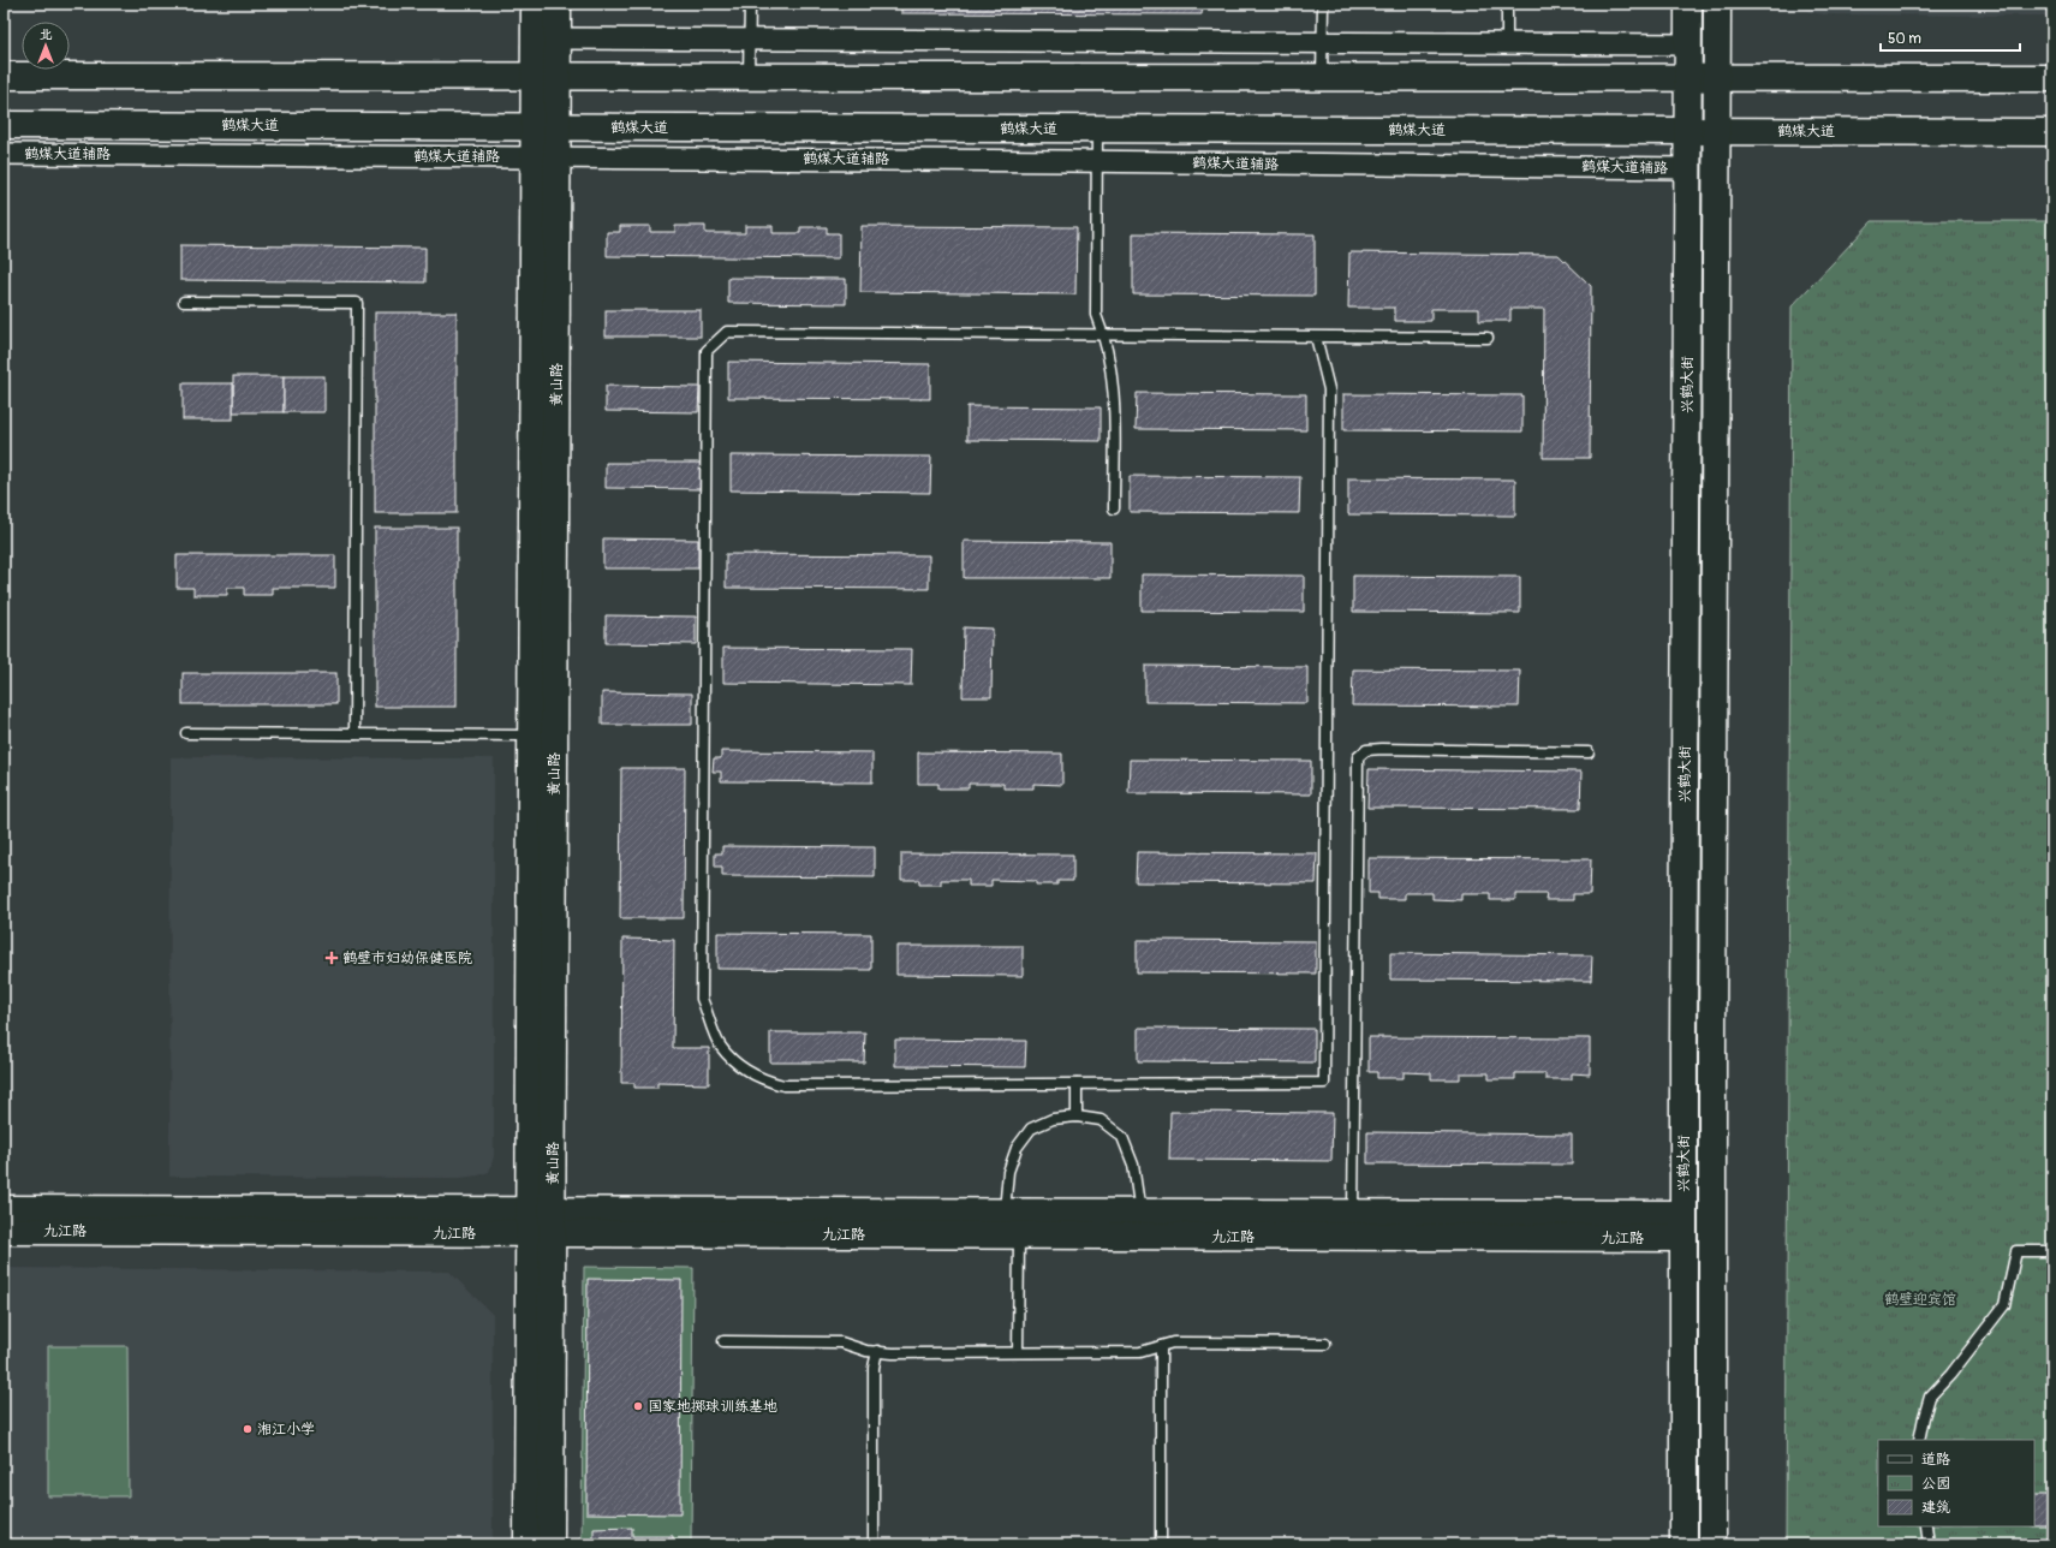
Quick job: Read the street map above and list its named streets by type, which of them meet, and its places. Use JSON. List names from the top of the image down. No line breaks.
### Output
{"streets":{"main road":["鹤煤大道","黄山路","兴鹤大街","九江路"],"street":["鹤煤大道辅路"]},"crossings":[["鹤煤大道","黄山路"],["鹤煤大道","兴鹤大街"],["鹤煤大道辅路","黄山路"],["鹤煤大道辅路","兴鹤大街"],["黄山路","九江路"],["兴鹤大街","九江路"]],"parks":["鹤壁迎宾馆"],"places":{"health":["鹤壁市妇幼保健医院"],"other":["国家地掷球训练基地","湘江小学"]},"legend":["道路","公园","建筑"],"scale_bar":"50 m","north":"top"}
